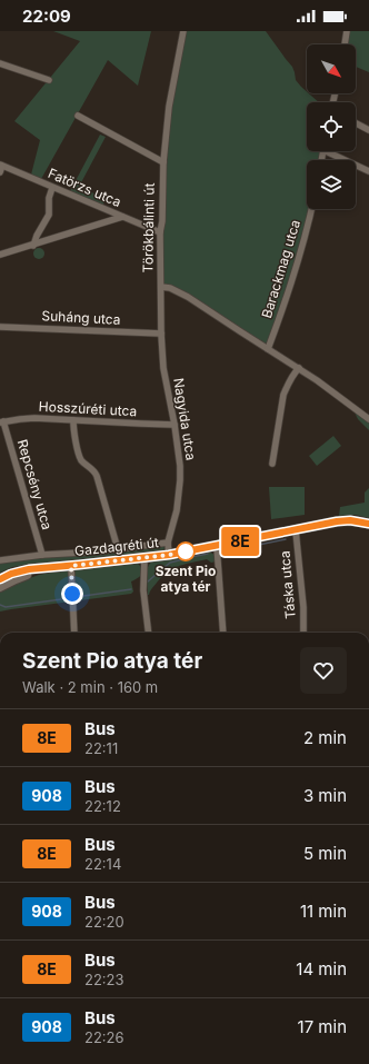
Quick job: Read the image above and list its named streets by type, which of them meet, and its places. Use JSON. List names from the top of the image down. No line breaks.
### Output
{"streets":{"street":["Fatörzs utca","Törökbálinti út","Barackmag utca","Suháng utca","Hosszúréti utca","Nagyida utca","Repcsény utca","Gazdagréti út","Táska utca"]},"crossings":[["Fatörzs utca","Törökbálinti út"],["Törökbálinti út","Barackmag utca"],["Törökbálinti út","Nagyida utca"],["Suháng utca","Nagyida utca"],["Hosszúréti utca","Nagyida utca"],["Hosszúréti utca","Repcsény utca"],["Nagyida utca","Gazdagréti út"],["Repcsény utca","Gazdagréti út"],["Gazdagréti út","Táska utca"]],"places":["Szent Pio atya tér"],"lines":["bus line 8E"],"north":"bottom right","page":{"status":"22:09","on_map":"8E","heading":["Szent Pio atya tér","Walk · 2 min · 160 m"],"list":[{"mark":"8E","name":"Bus","note":"22:11","value":"2 min"},{"mark":"908","name":"Bus","note":"22:12","value":"3 min"},{"mark":"8E","name":"Bus","note":"22:14","value":"5 min"},{"mark":"908","name":"Bus","note":"22:20","value":"11 min"},{"mark":"8E","name":"Bus","note":"22:23","value":"14 min"},{"mark":"908","name":"Bus","note":"22:26","value":"17 min"}]}}
